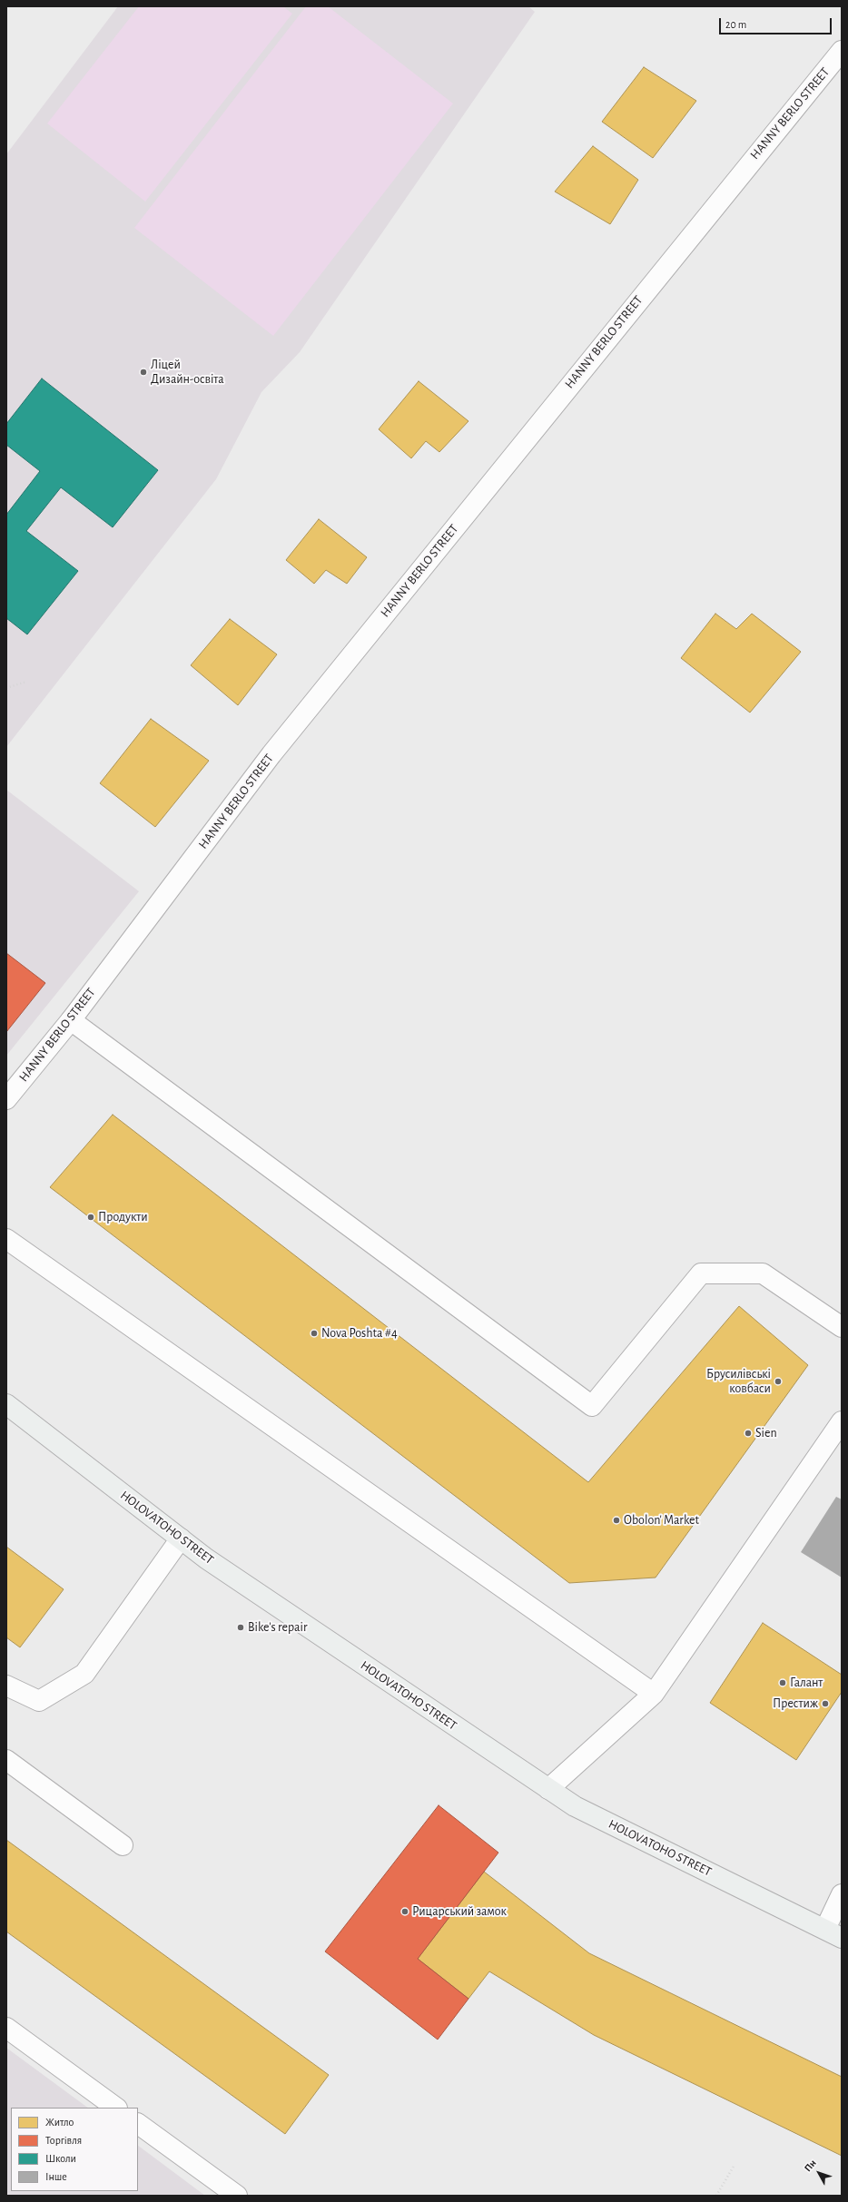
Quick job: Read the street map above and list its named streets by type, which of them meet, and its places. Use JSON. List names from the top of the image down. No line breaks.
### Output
{"streets":{"main road":["HOLOVATOHO STREET"],"street":["HANNY BERLO STREET"]},"places":["Ліцей Дизайн-освіта","Продукти","Nova Poshta #4","Брусилівські ковбаси","Sien","Obolon' Market","Bike's repair","Галант","Престиж","Рицарський замок"],"legend":["Житло","Торгівля","Школи","Інше"],"scale_bar":"20 m","north":"top left"}
